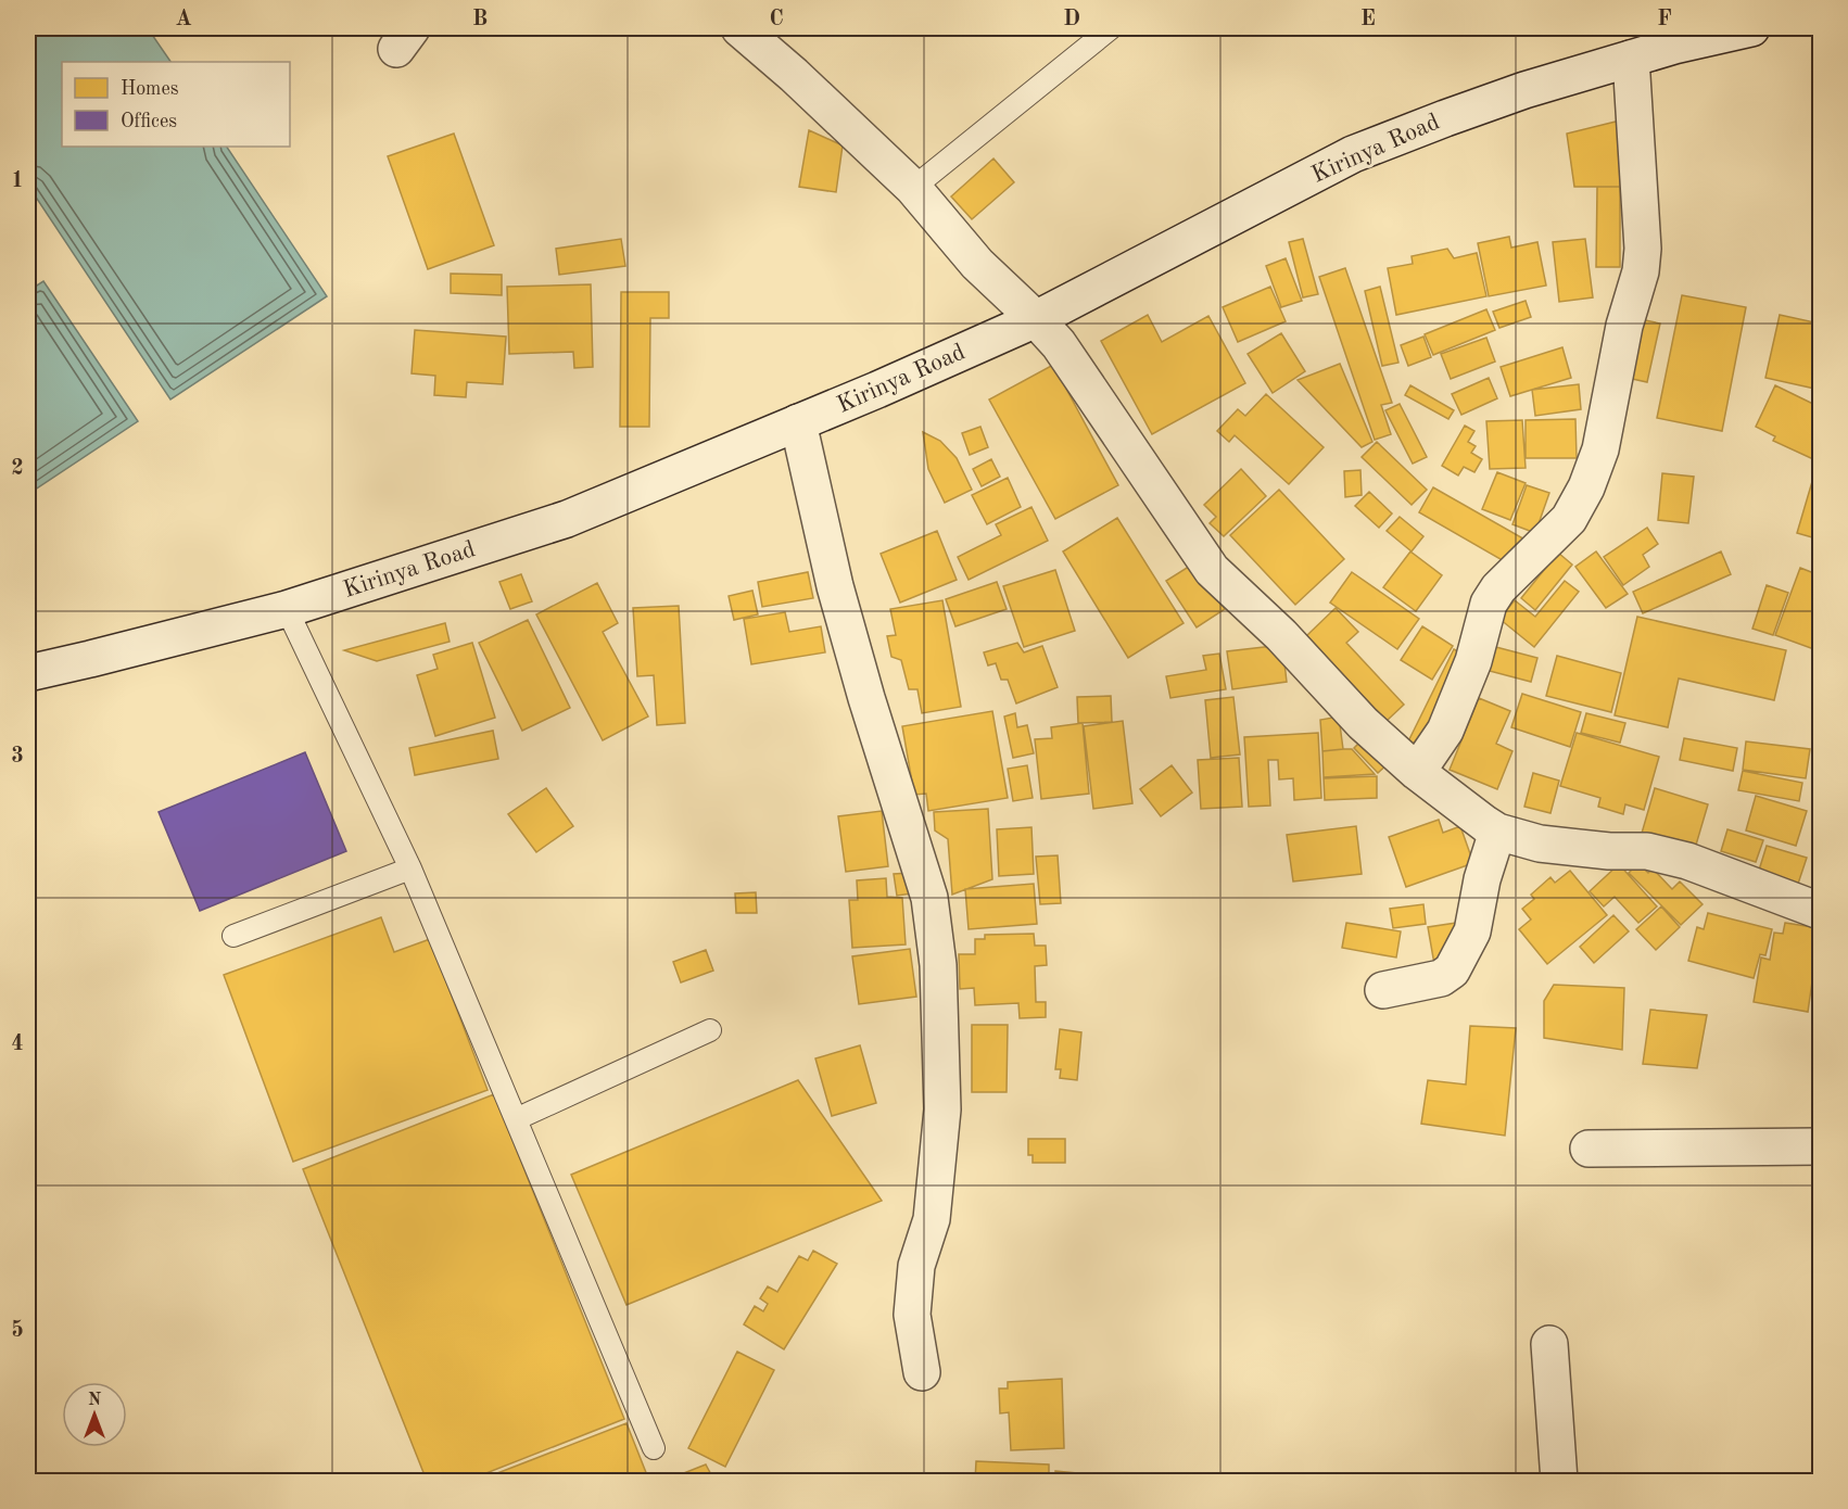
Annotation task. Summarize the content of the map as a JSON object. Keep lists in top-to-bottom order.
{
  "streets": {
    "street": ["Kirinya Road"]
  },
  "legend": ["Homes", "Offices"],
  "north": "top",
  "grid": {
    "columns": [
      "A",
      "B",
      "C",
      "D",
      "E",
      "F"
    ],
    "rows": [
      "1",
      "2",
      "3",
      "4",
      "5"
    ]
  }
}
